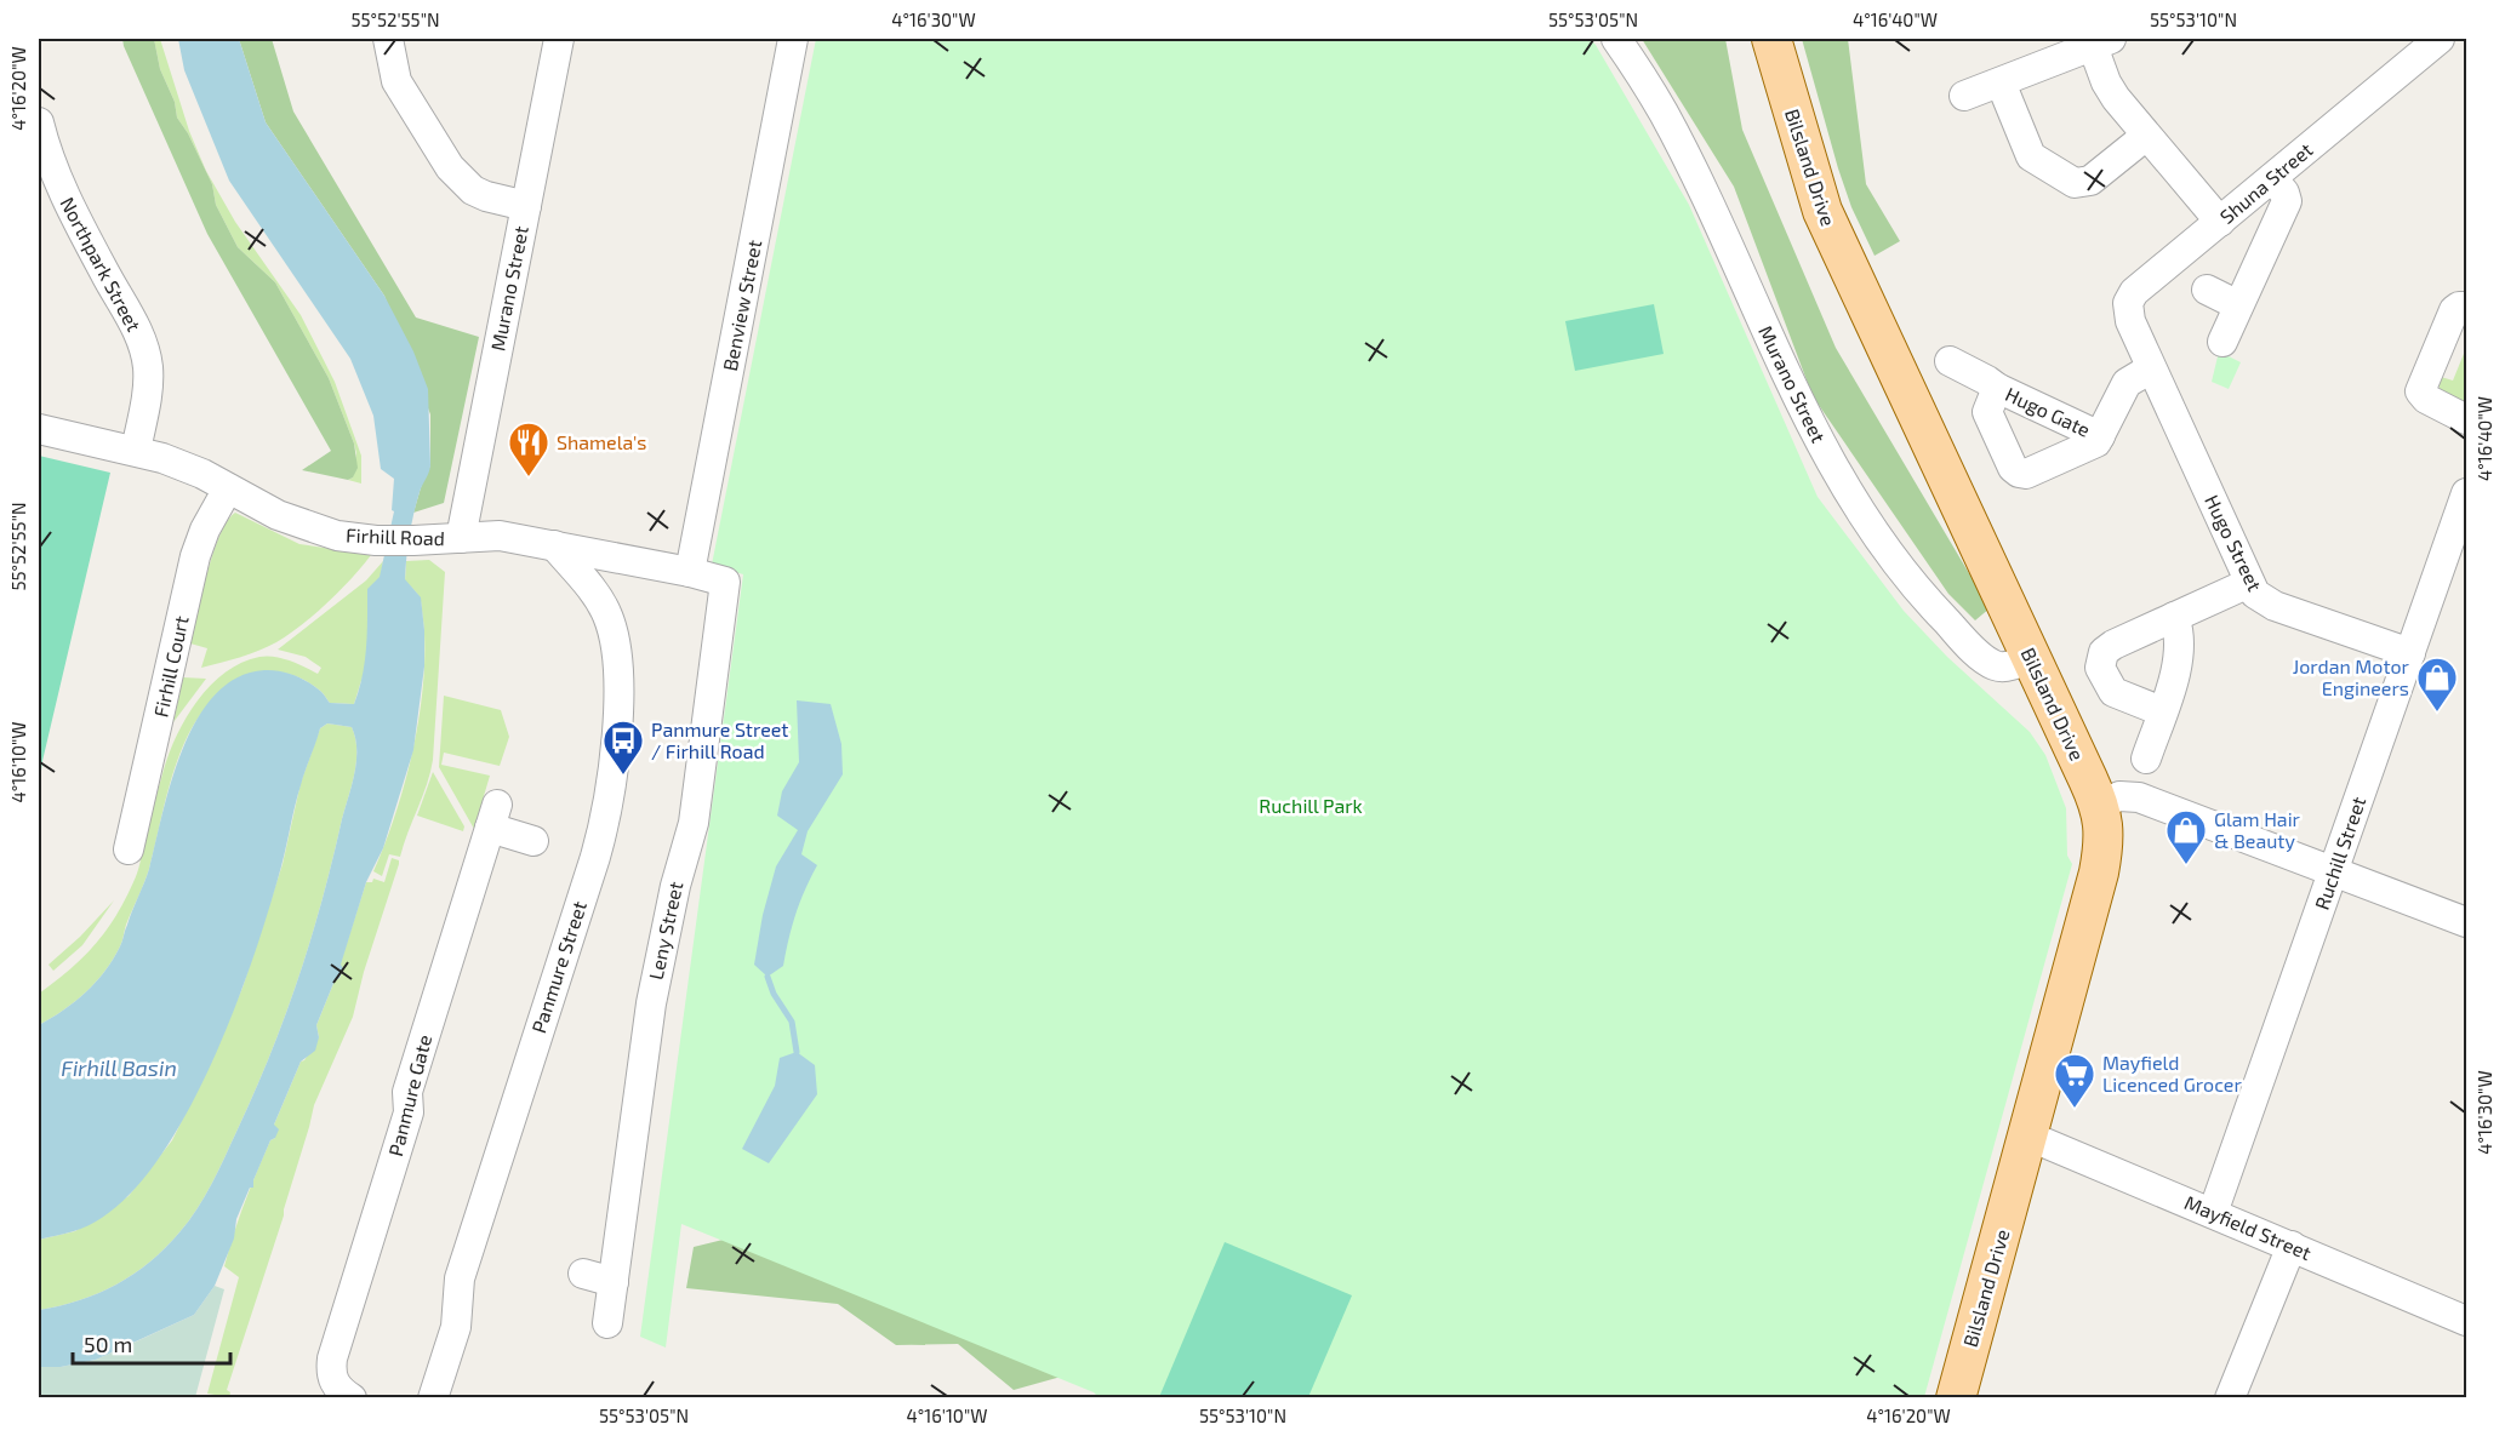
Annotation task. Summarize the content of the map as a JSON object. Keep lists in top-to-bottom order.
{
  "streets": {
    "main road": ["Bilsland Drive"],
    "street": [
      "Shuna Street",
      "Northpark Street",
      "Murano Street",
      "Benview Street",
      "Hugo Gate",
      "Firhill Road",
      "Hugo Street",
      "Firhill Court",
      "Ruchill Street",
      "Leny Street",
      "Panmure Street",
      "Panmure Gate",
      "Mayfield Street"
    ]
  },
  "crossings": [
    ["Bilsland Drive", "Murano Street"],
    ["Bilsland Drive", "Mayfield Street"],
    ["Shuna Street", "Hugo Street"],
    ["Northpark Street", "Firhill Road"],
    ["Murano Street", "Firhill Road"],
    ["Benview Street", "Firhill Road"],
    ["Hugo Gate", "Hugo Street"],
    ["Firhill Road", "Firhill Court"],
    ["Firhill Road", "Leny Street"],
    ["Firhill Road", "Panmure Street"],
    ["Hugo Street", "Ruchill Street"],
    ["Ruchill Street", "Mayfield Street"]
  ],
  "water": ["Firhill Basin"],
  "parks": ["Ruchill Park"],
  "places": {
    "restaurant": ["Shamela's"],
    "shop": ["Jordan Motor Engineers", "Glam Hair & Beauty"],
    "bus stop": ["Panmure Street / Firhill Road"],
    "supermarket": ["Mayfield Licenced Grocer"]
  },
  "scale_bar": "50 m",
  "coordinates": [
    "55°52'55\"N",
    "4°16'30\"W",
    "55°53'05\"N",
    "4°16'40\"W",
    "55°53'10\"N",
    "4°16'20\"W",
    "4°16'10\"W"
  ]
}
